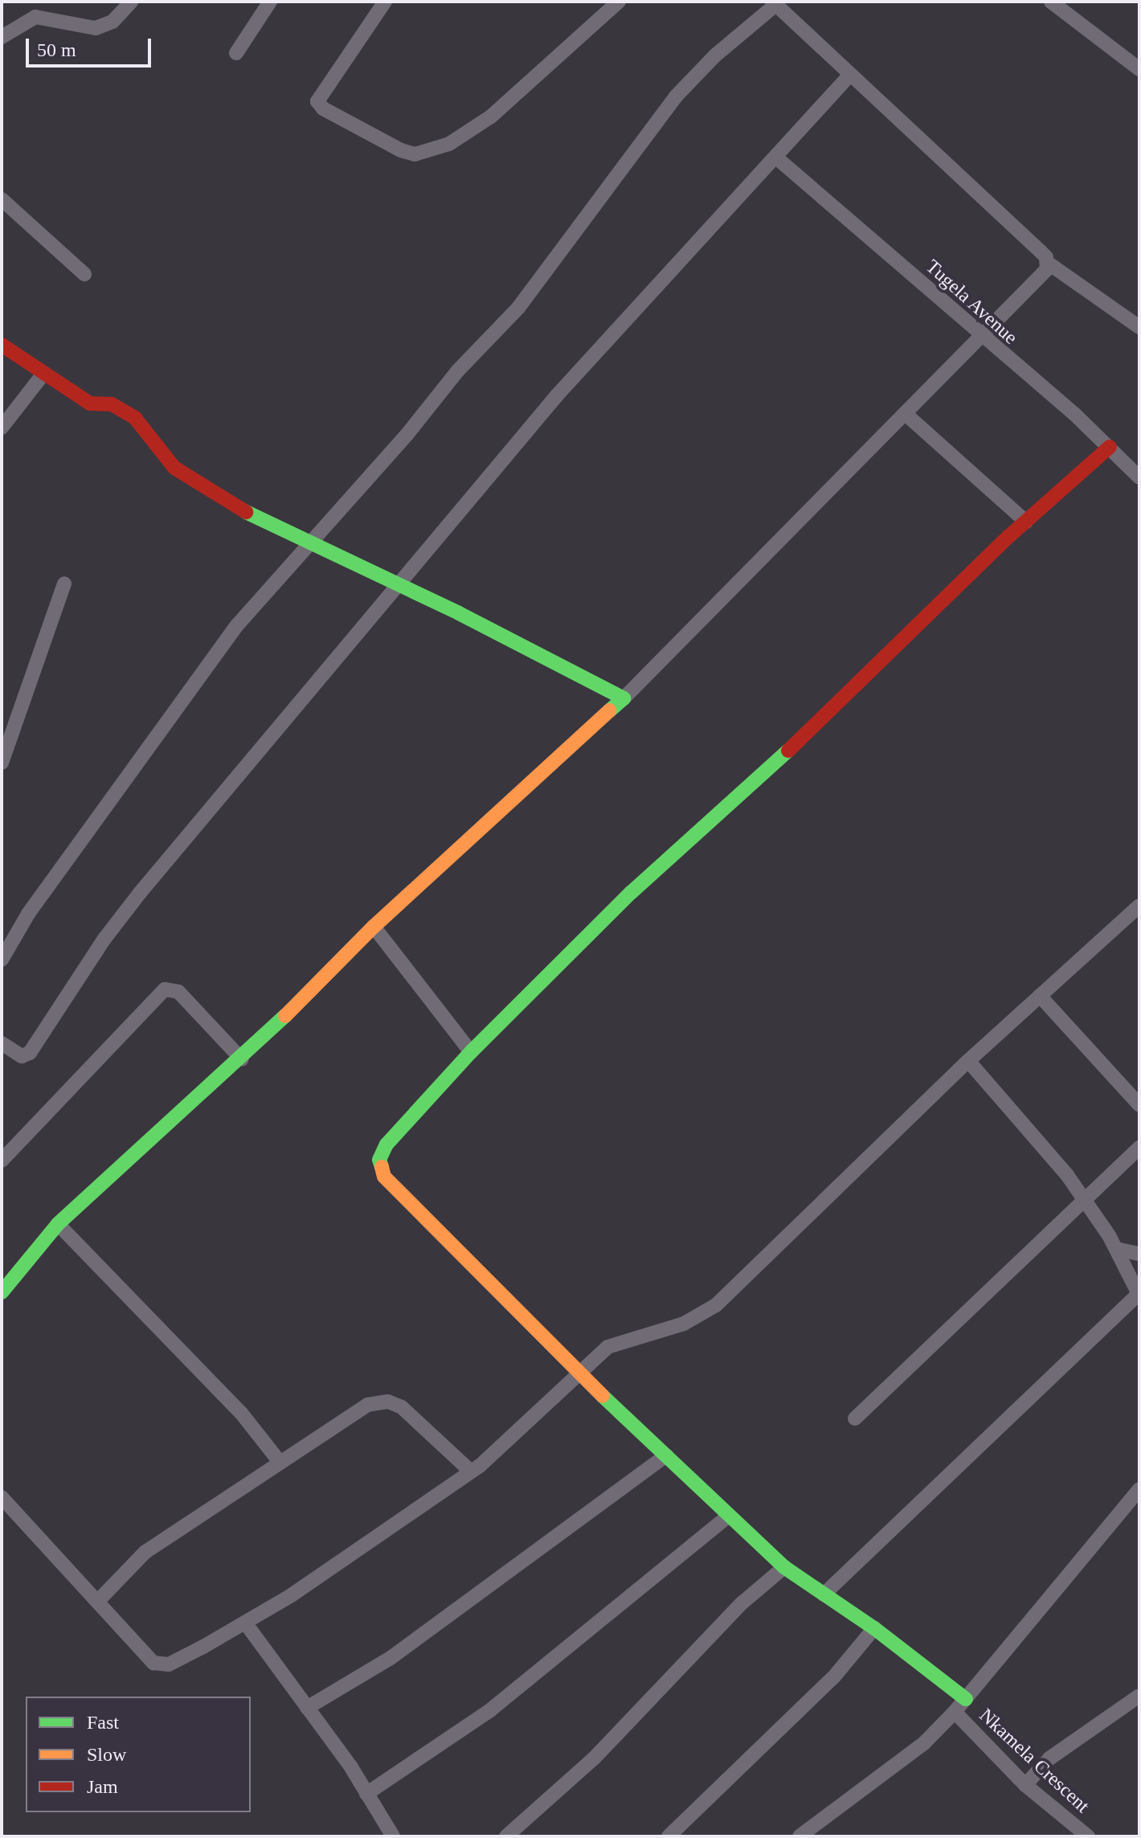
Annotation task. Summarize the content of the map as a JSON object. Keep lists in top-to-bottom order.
{
  "streets": {
    "street": ["Tugela Avenue", "Nkamela Crescent"]
  },
  "legend": ["Fast", "Slow", "Jam"],
  "scale_bar": "50 m"
}
